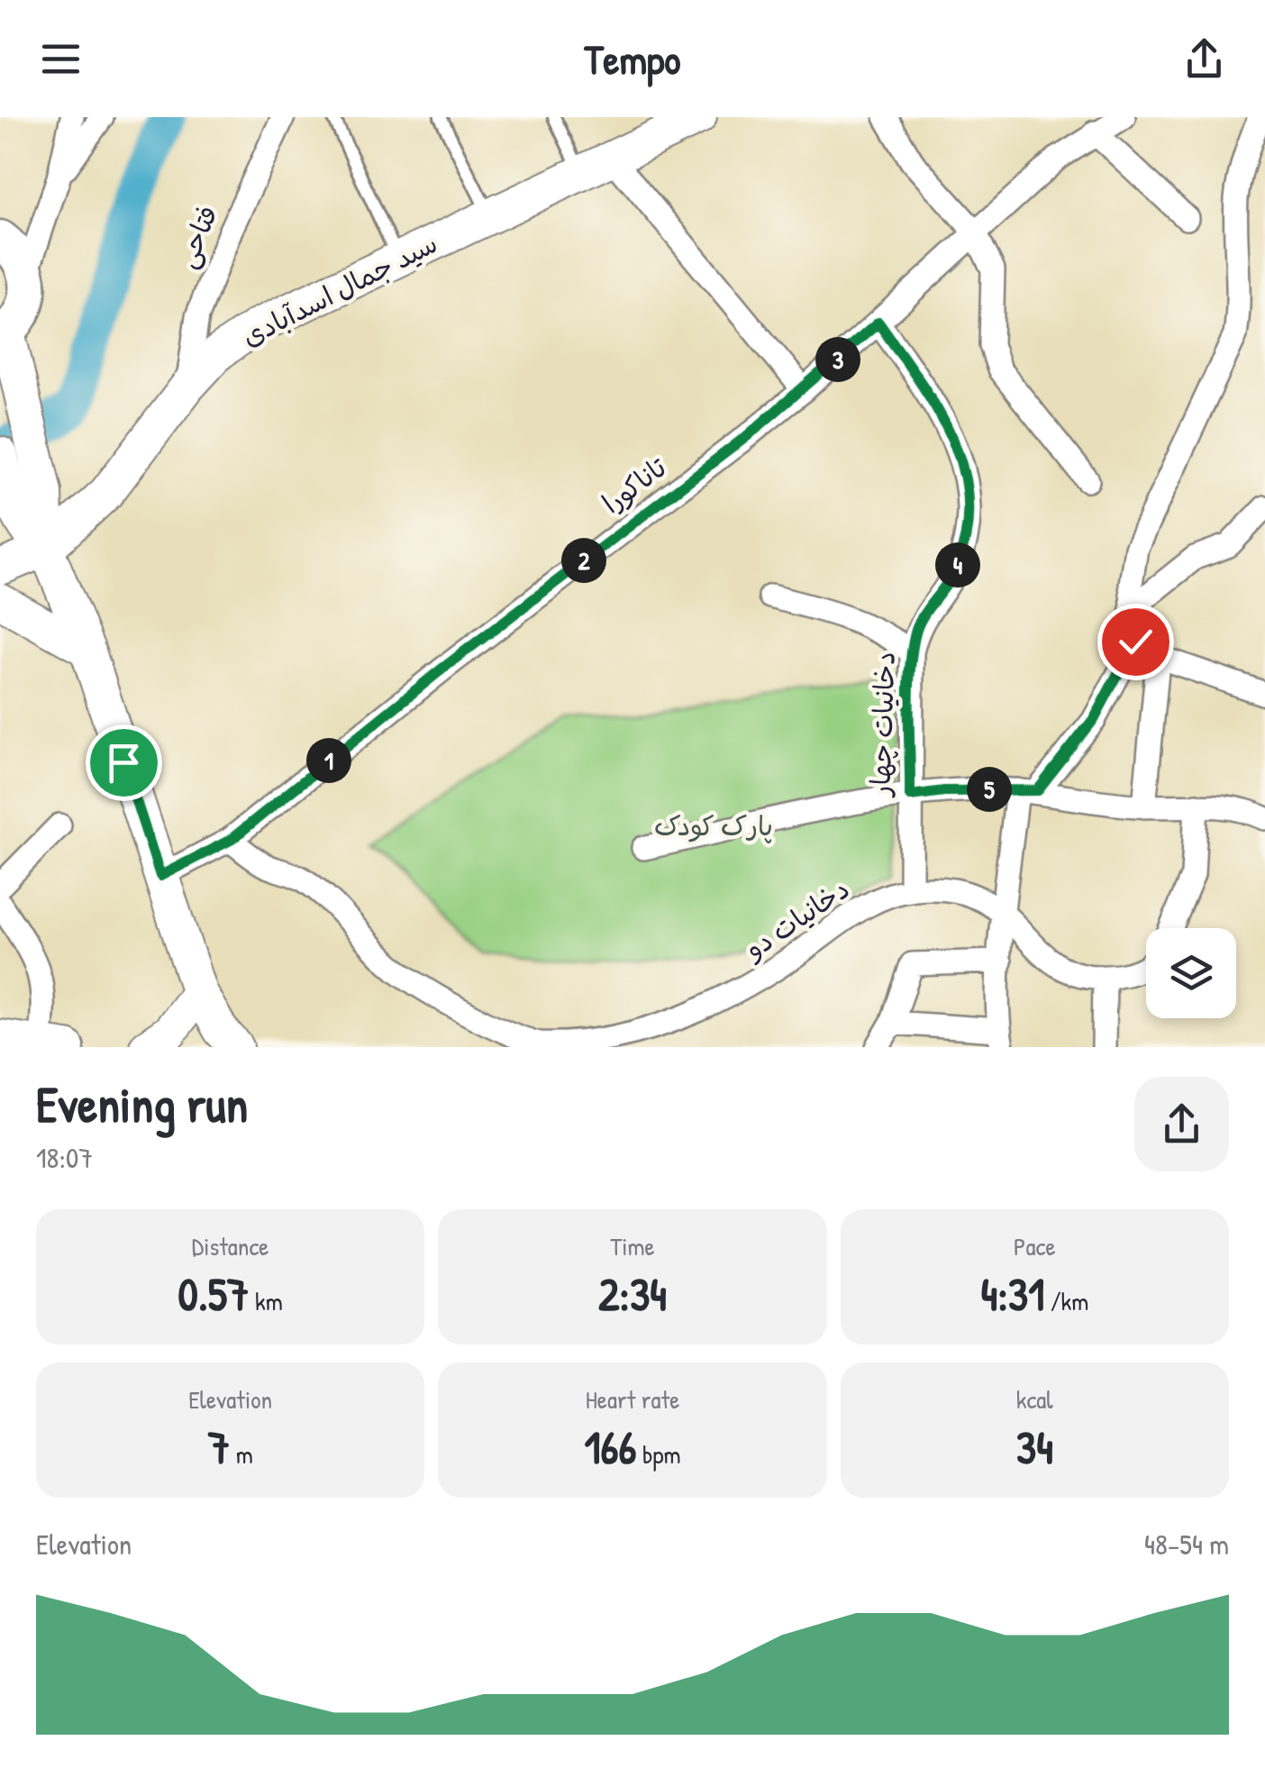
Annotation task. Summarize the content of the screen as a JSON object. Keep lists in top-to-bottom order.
{
  "streets": {
    "main road": ["سید جمال اسدآبادی"],
    "street": [
      "فتاحی",
      "تاناکورا",
      "دخانیات چهار",
      "دخانیات دو"
    ]
  },
  "crossings": [
    ["فتاحی", "سید جمال اسدآبادی"],
    ["تاناکورا", "دخانیات چهار"],
    ["تاناکورا", "دخانیات دو"],
    ["دخانیات چهار", "دخانیات دو"]
  ],
  "parks": ["پارک کودک"],
  "page": {
    "header": "Tempo",
    "pins": [
      "3",
      "2",
      "4",
      "1",
      "5"
    ],
    "heading": ["Evening run", "18:07"],
    "stats": [
      ["Distance", "0.57 km"],
      ["Time", "2:34"],
      ["Pace", "4:31 /km"],
      ["Elevation", "7 m"],
      ["Heart rate", "166 bpm"],
      ["kcal", "34"]
    ],
    "chart": ["Elevation", "48–54 m"]
  }
}
